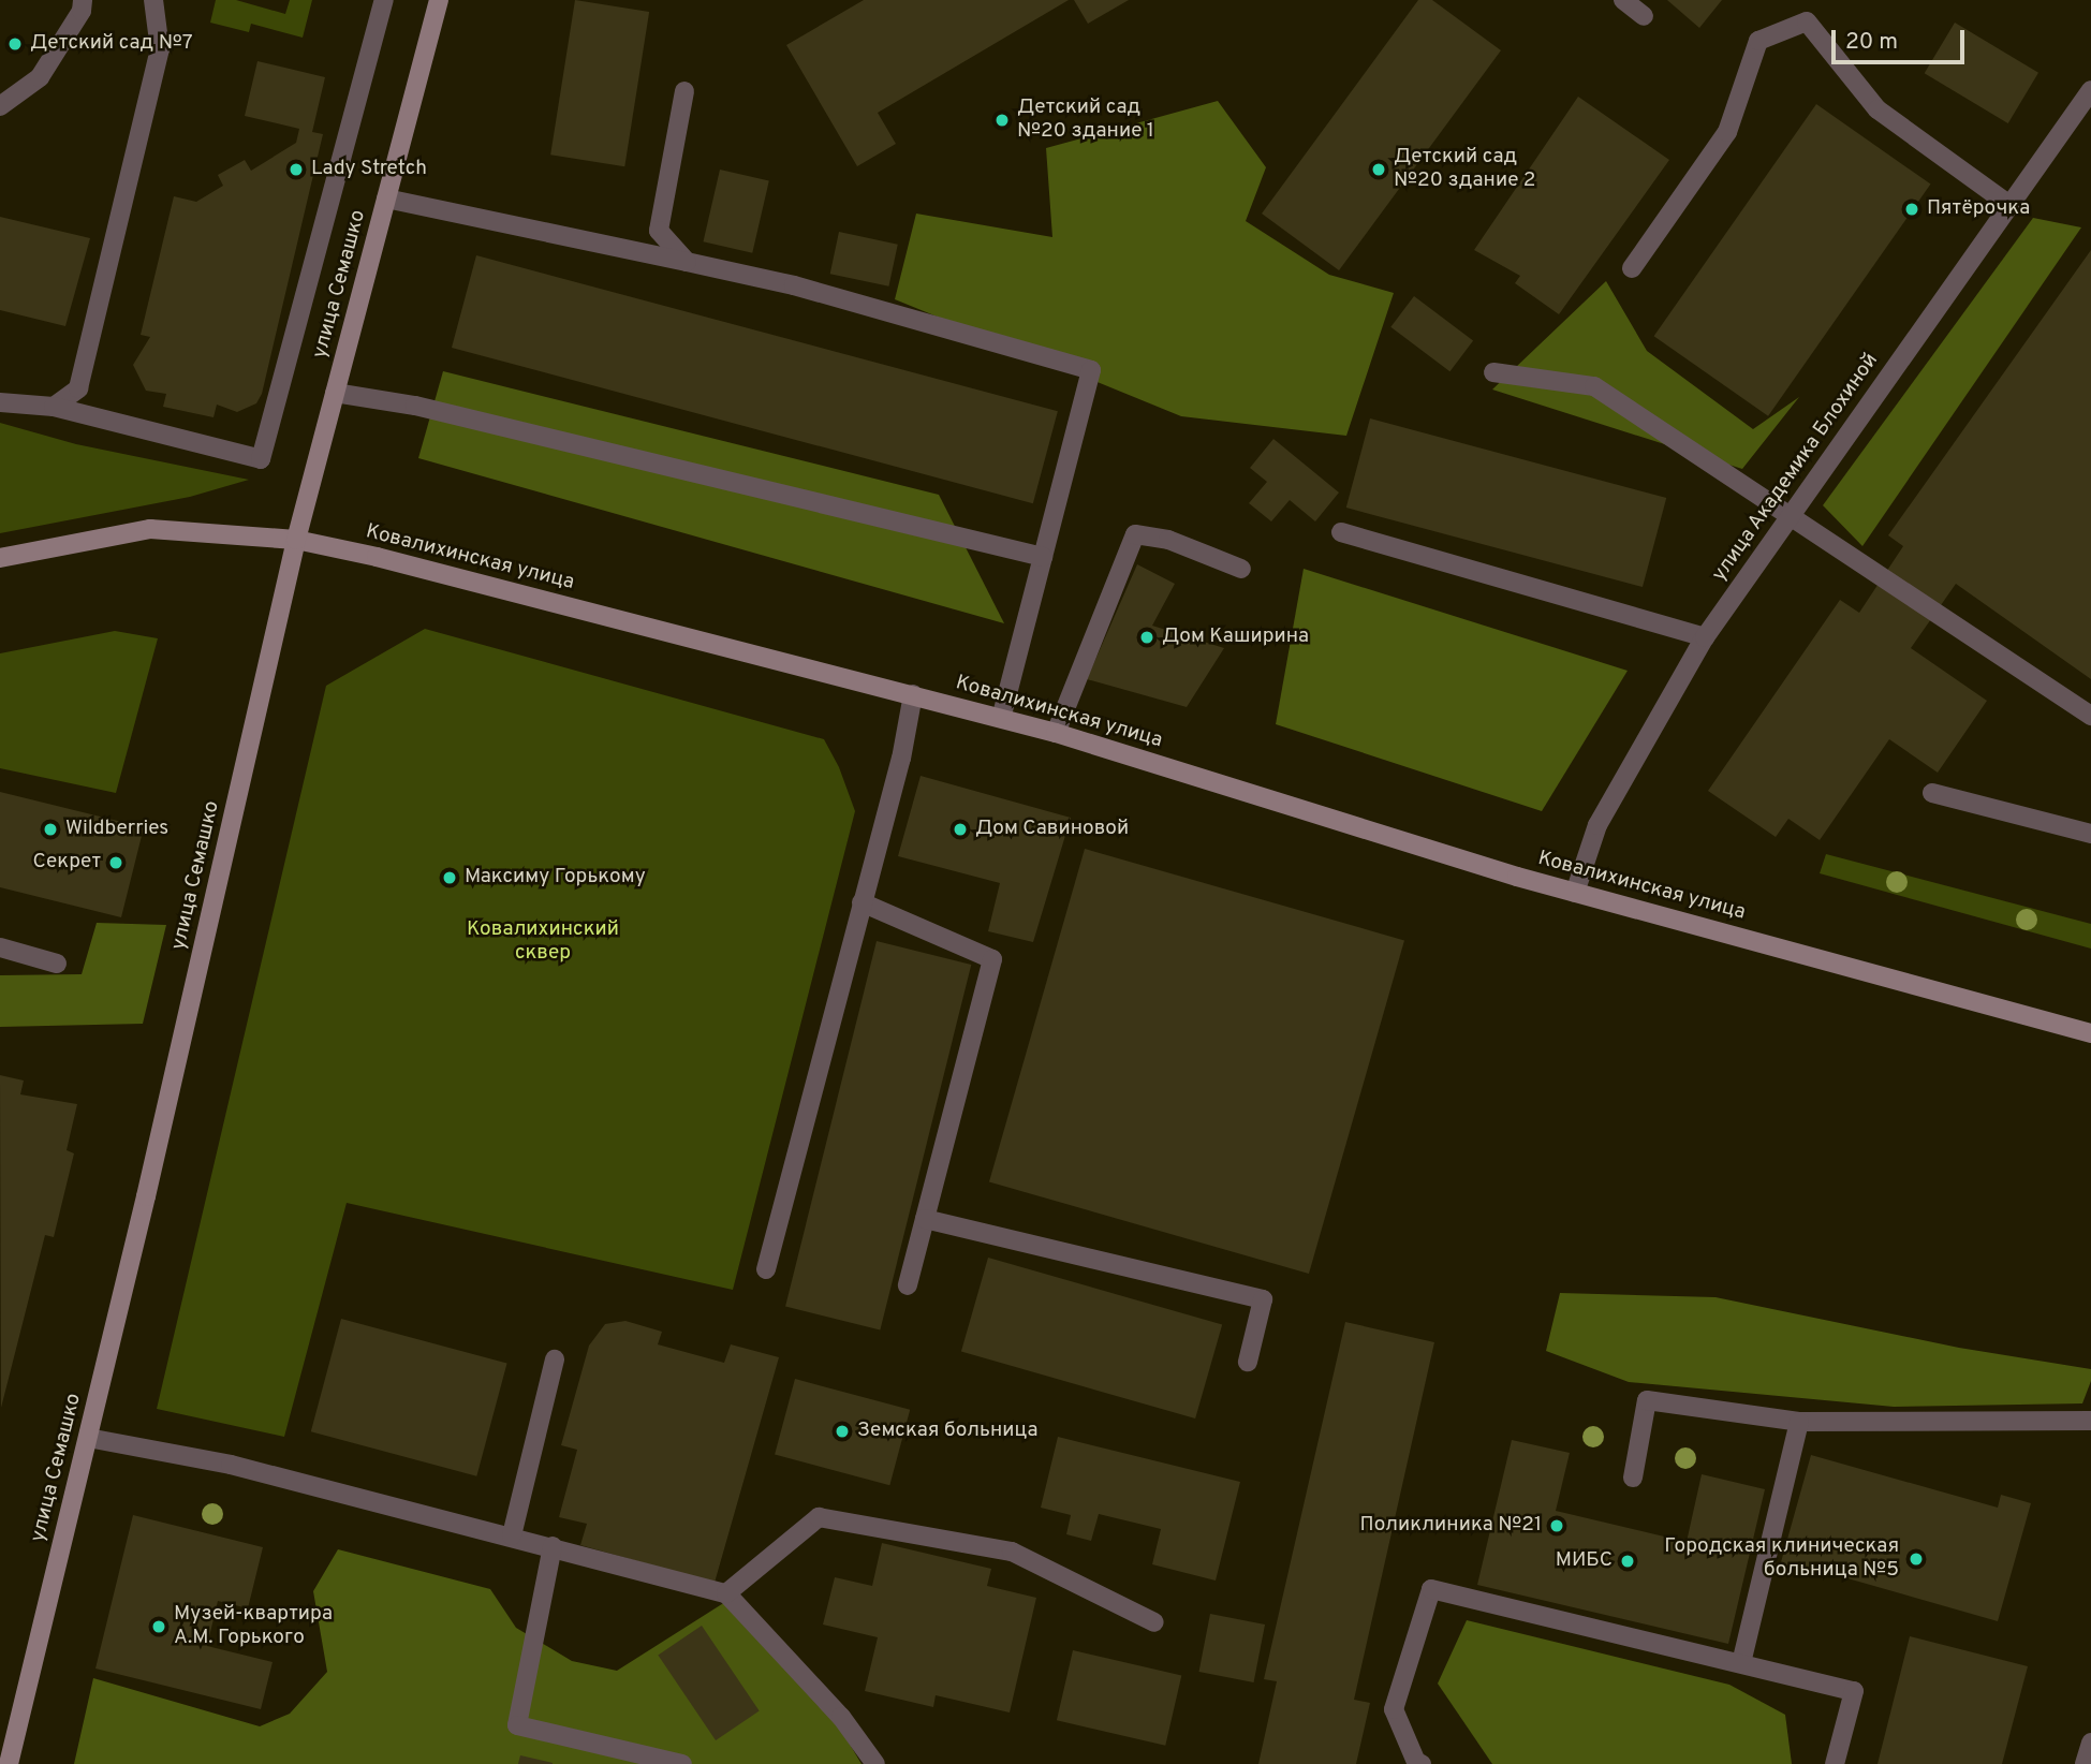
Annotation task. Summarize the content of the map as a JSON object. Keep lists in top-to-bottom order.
{
  "streets": {
    "street": ["улица Семашко", "улица Академика Блохиной", "Ковалихинская улица"]
  },
  "crossings": [
    ["улица Семашко", "Ковалихинская улица"],
    ["улица Академика Блохиной", "Ковалихинская улица"]
  ],
  "parks": ["Ковалихинский сквер"],
  "places": [
    "Детский сад №7",
    "Детский сад №20 здание 1",
    "Lady Stretch",
    "Детский сад №20 здание 2",
    "Пятёрочка",
    "Дом Каширина",
    "Wildberries",
    "Дом Савиновой",
    "Секрет",
    "Максиму Горькому",
    "Земская больница",
    "Поликлиника №21",
    "Городская клиническая больница №5",
    "МИБС",
    "Музей-квартира А.М. Горького"
  ],
  "scale_bar": "20 m"
}
